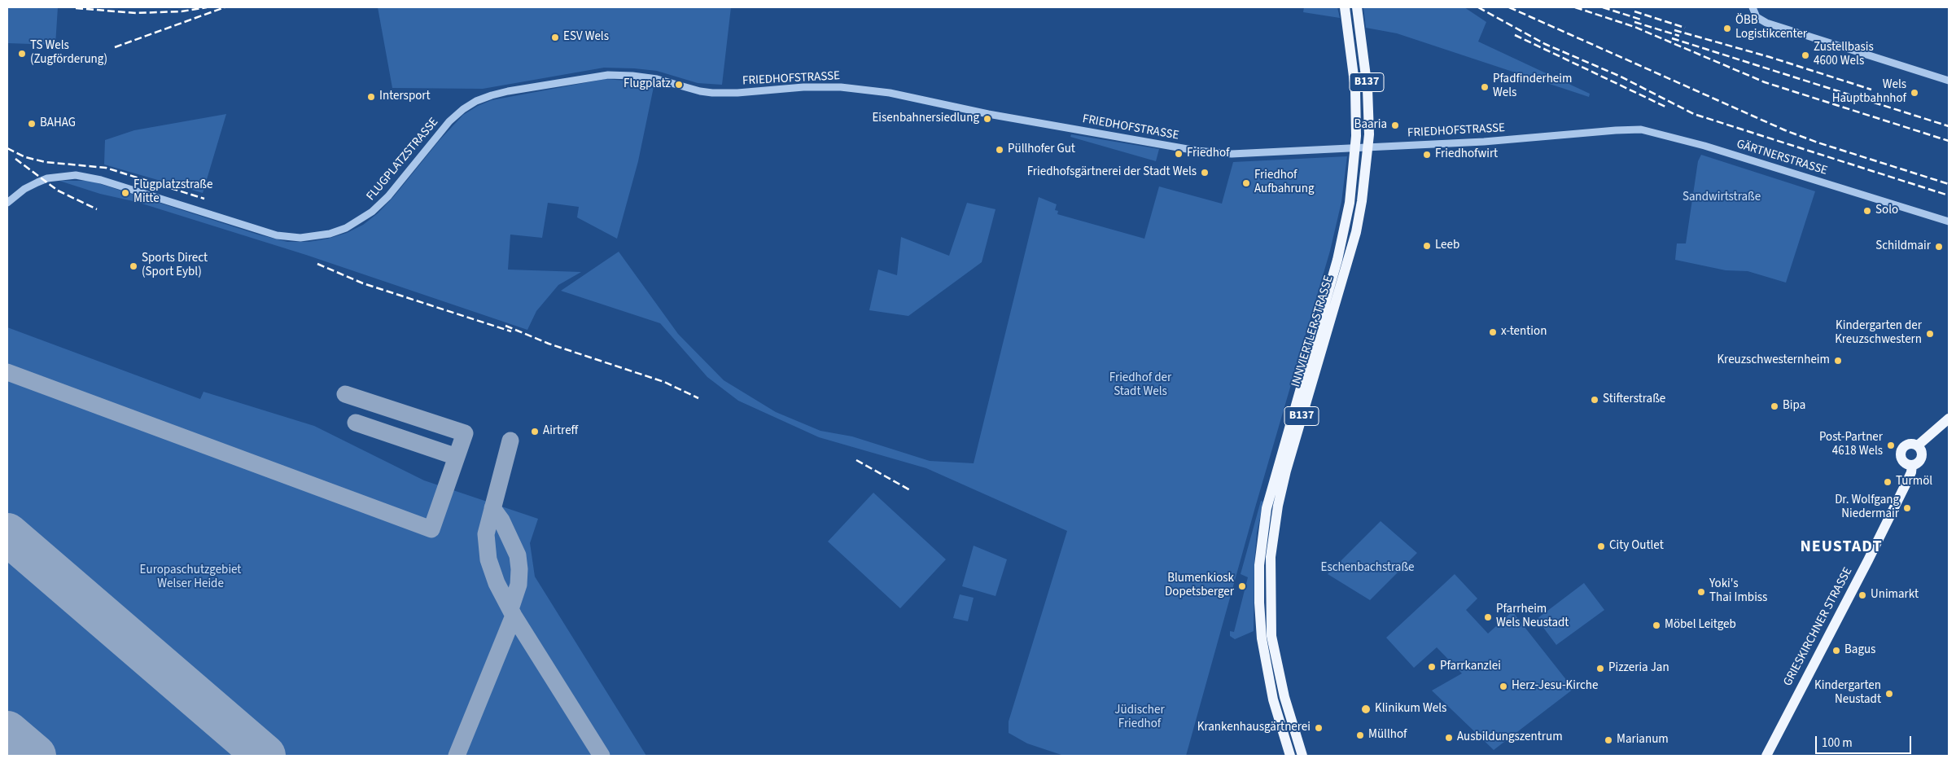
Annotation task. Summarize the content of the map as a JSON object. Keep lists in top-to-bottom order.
{
  "streets": {
    "main road": ["B137", "INNVIERTLER STRASSE", "GRIESKIRCHNER STRASSE"],
    "street": ["FRIEDHOFSTRASSE", "GÄRTNERSTRASSE", "FLUGPLATZSTRASSE"]
  },
  "crossings": [
    ["FRIEDHOFSTRASSE", "GÄRTNERSTRASSE"],
    ["FRIEDHOFSTRASSE", "FLUGPLATZSTRASSE"],
    ["FRIEDHOFSTRASSE", "INNVIERTLER STRASSE"]
  ],
  "districts": ["NEUSTADT"],
  "parks": [
    "Sandwirtstraße",
    "Friedhof der Stadt Wels",
    "Eschenbachstraße",
    "Europaschutzgebiet Welser Heide",
    "Jüdischer Friedhof"
  ],
  "places": [
    "ÖBB Logistikcenter",
    "ESV Wels",
    "TS Wels (Zugförderung)",
    "Zustellbasis 4600 Wels",
    "Flugplatz",
    "Pfadfinderheim Wels",
    "Wels Hauptbahnhof",
    "Intersport",
    "Eisenbahnersiedlung",
    "BAHAG",
    "Baaria",
    "Püllhofer Gut",
    "Friedhof",
    "Friedhofwirt",
    "Friedhofsgärtnerei der Stadt Wels",
    "Friedhof Aufbahrung",
    "Flugplatzstraße Mitte",
    "Solo",
    "Leeb",
    "Schildmair",
    "Sports Direct (Sport Eybl)",
    "x-tention",
    "Kindergarten der Kreuzschwestern",
    "Kreuzschwesternheim",
    "Stifterstraße",
    "Bipa",
    "Airtreff",
    "Post-Partner 4618 Wels",
    "Turmöl",
    "Dr. Wolfgang Niedermair",
    "City Outlet",
    "Blumenkiosk Dopetsberger",
    "Yoki's Thai Imbiss",
    "Unimarkt",
    "Pfarrheim Wels Neustadt",
    "Möbel Leitgeb",
    "Bagus",
    "Pfarrkanzlei",
    "Pizzeria Jan",
    "Herz-Jesu-Kirche",
    "Kindergarten Neustadt",
    "Klinikum Wels",
    "Krankenhausgärtnerei",
    "Müllhof",
    "Ausbildungszentrum",
    "Marianum"
  ],
  "scale_bar": "100 m"
}
